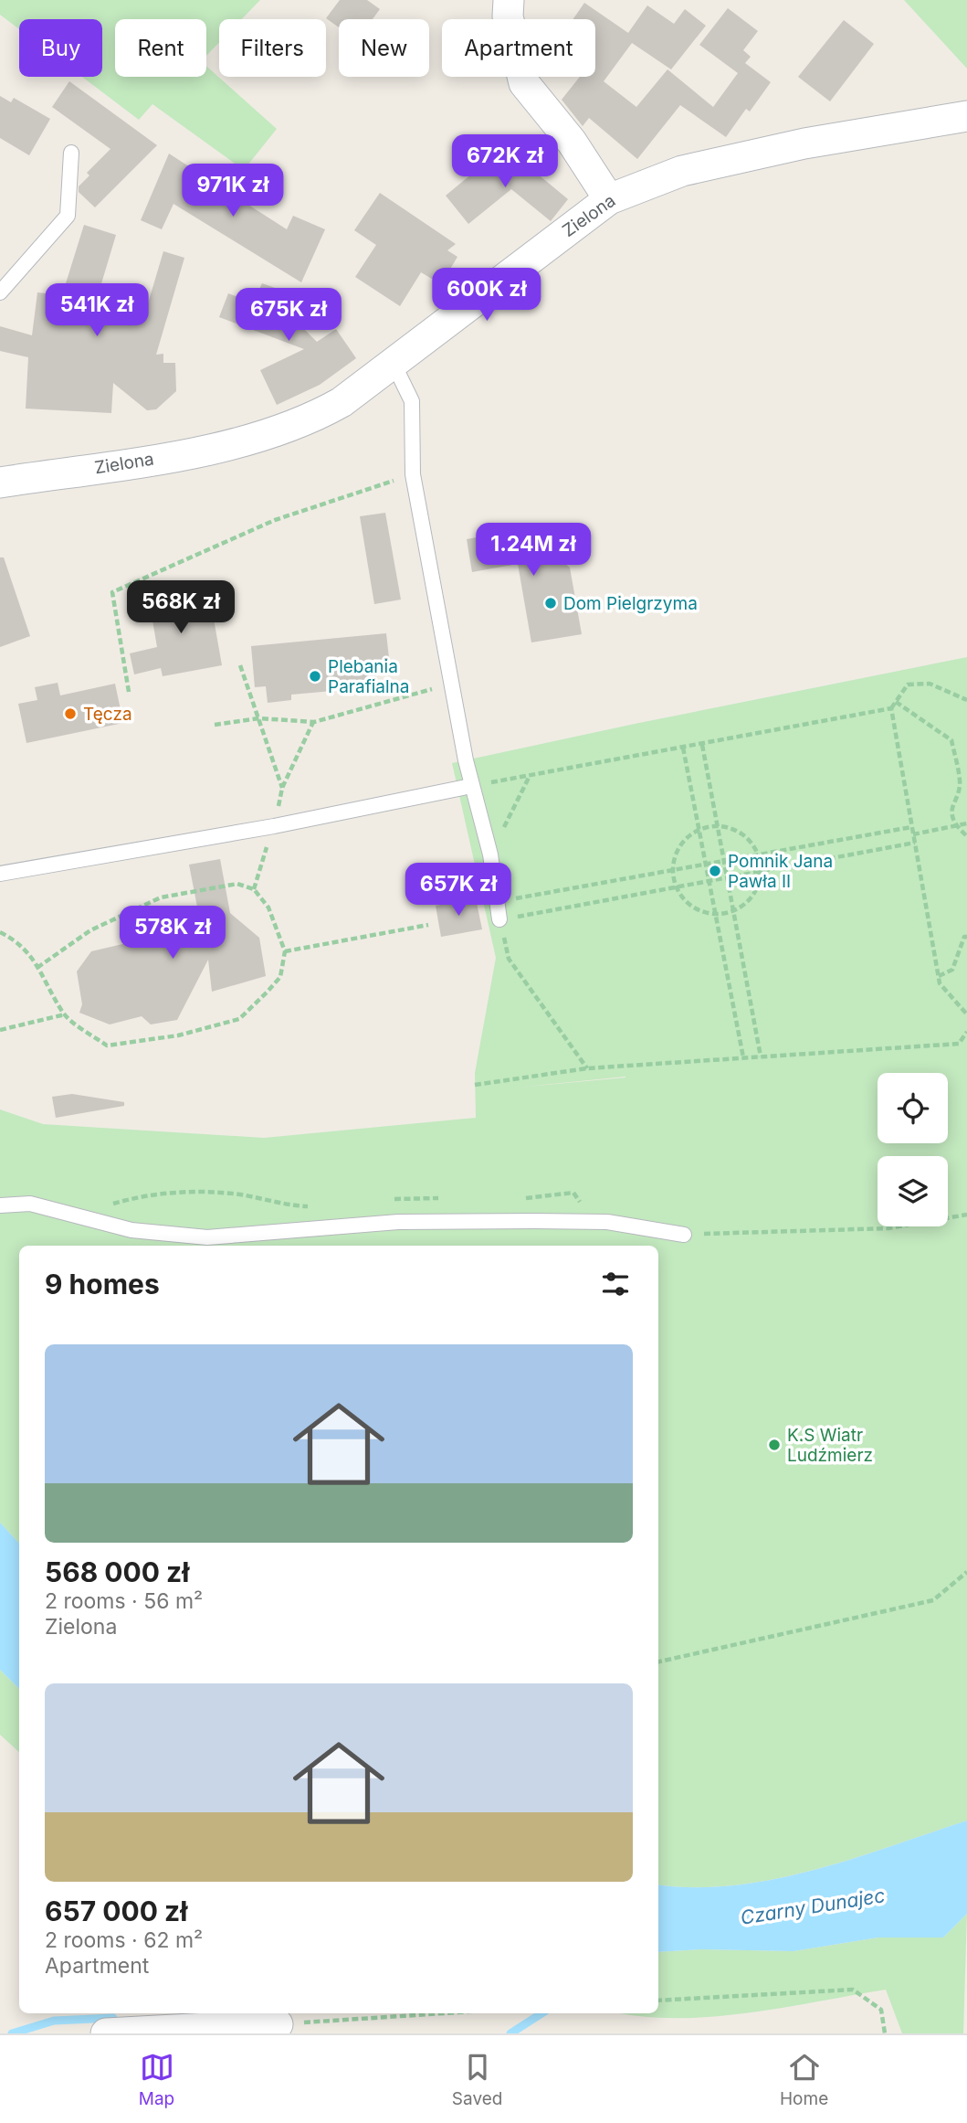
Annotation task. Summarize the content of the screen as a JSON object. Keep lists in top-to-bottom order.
{
  "streets": {
    "street": ["Zielona"]
  },
  "water": ["Czarny Dunajec"],
  "places": [
    "Dom Pielgrzyma",
    "Plebania Parafialna",
    "Tęcza",
    "Pomnik Jana Pawła II",
    "K.S Wiatr Ludźmierz"
  ],
  "page": {
    "chip": [
      "Buy",
      "Rent",
      "Filters",
      "New",
      "Apartment"
    ],
    "price": [
      "672K zł",
      "971K zł",
      "600K zł",
      "541K zł",
      "675K zł",
      "1.24M zł",
      "568K zł",
      "657K zł",
      "578K zł"
    ],
    "heading": "9 homes",
    "list": [
      {
        "name": "568 000 zł",
        "note": "2 rooms · 56 m² · Zielona"
      },
      {
        "name": "657 000 zł",
        "note": "2 rooms · 62 m² · Apartment"
      }
    ],
    "tabs": ["Map", "Saved", "Home"]
  }
}
